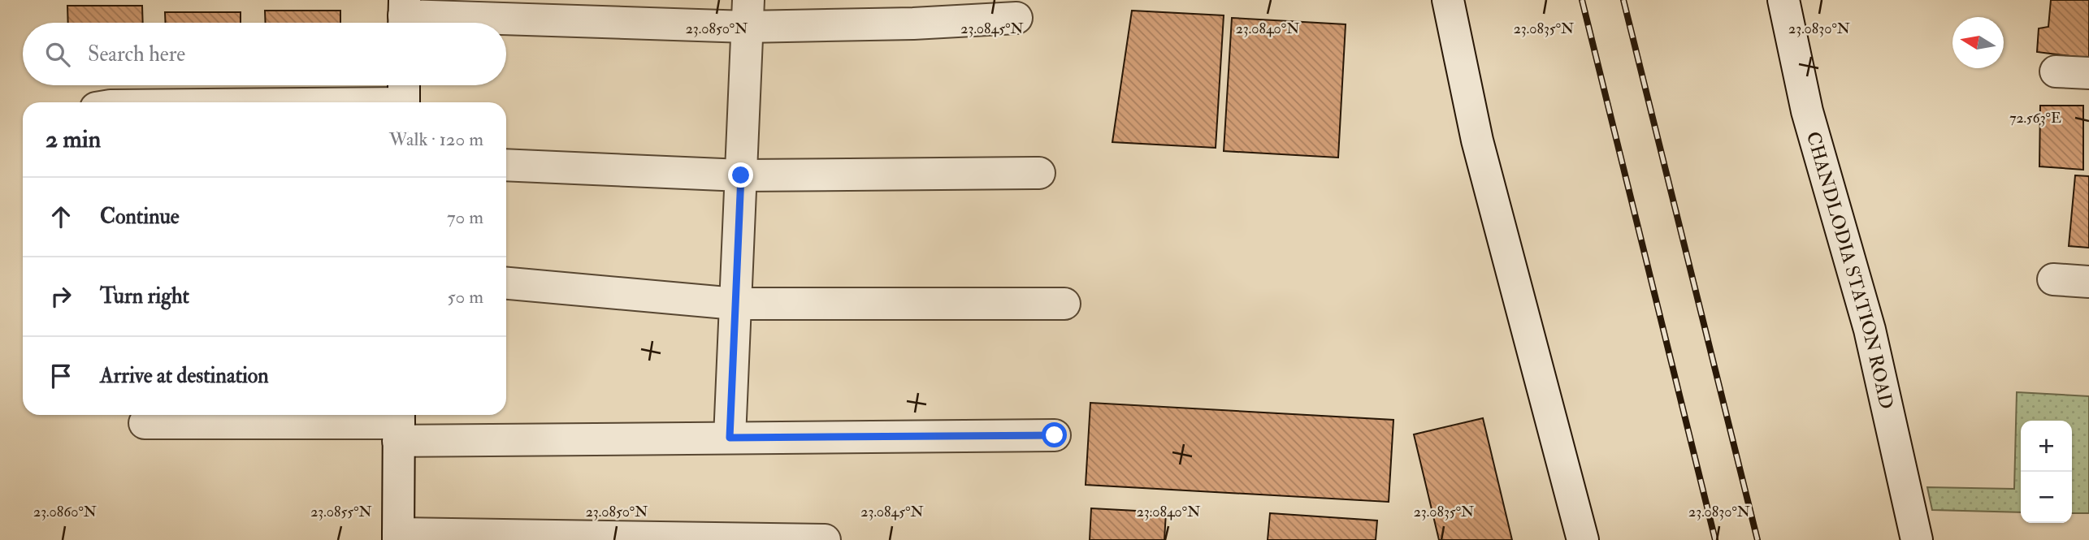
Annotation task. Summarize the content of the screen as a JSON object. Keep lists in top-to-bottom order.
{
  "streets": {
    "street": ["CHANDLODIA STATION ROAD"]
  },
  "north": "left",
  "page": {
    "search": "Search here",
    "heading": ["2 min", "Walk · 120 m"],
    "list": [
      ["Continue", "70 m"],
      ["Turn right", "50 m"],
      "Arrive at destination"
    ],
    "map_buttons": ["+", "−"]
  },
  "coordinates": [
    "23.0850°N",
    "23.0845°N",
    "23.0840°N",
    "23.0835°N",
    "23.0830°N",
    "72.563°E",
    "23.0860°N",
    "23.0855°N"
  ]
}
